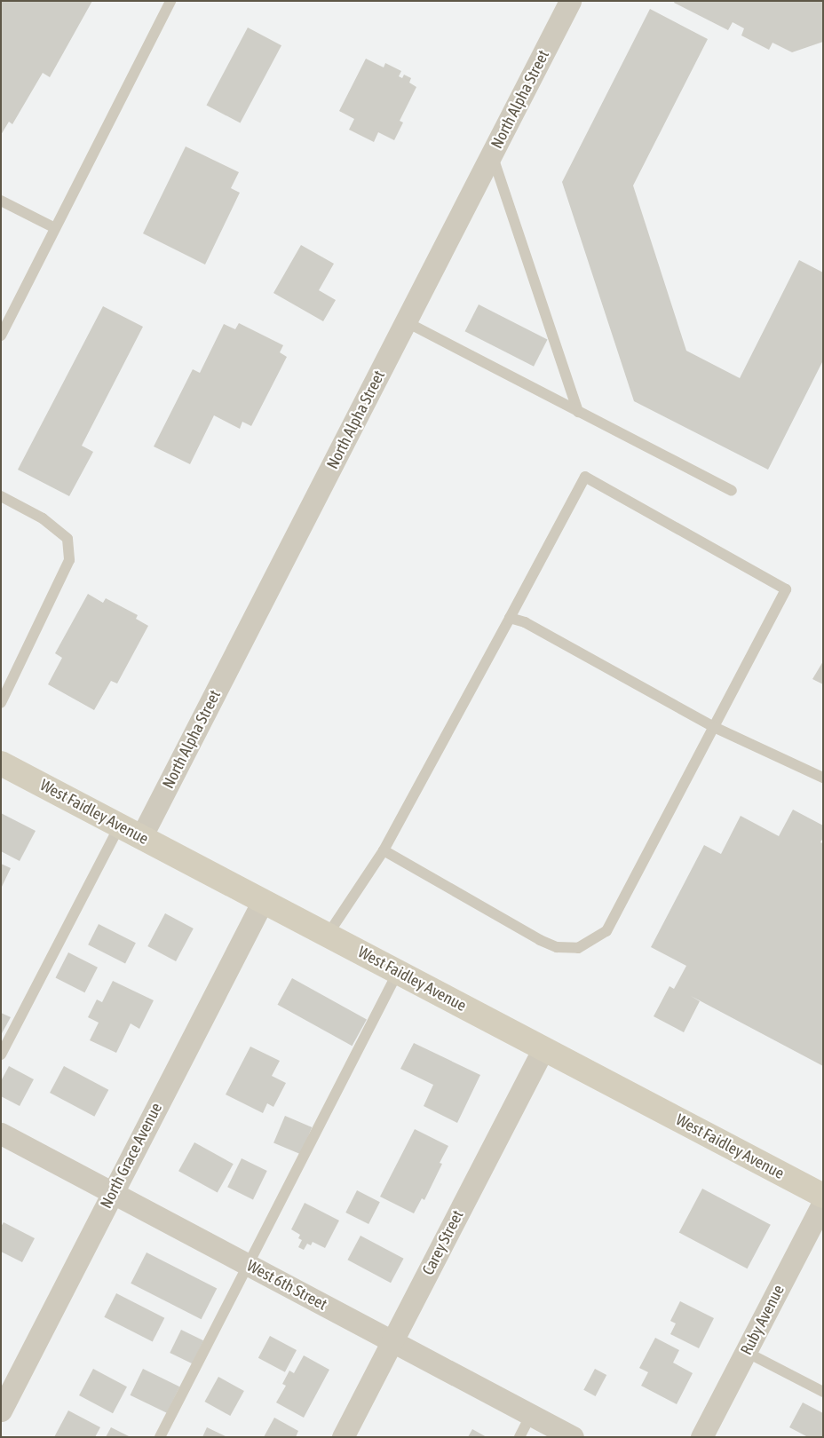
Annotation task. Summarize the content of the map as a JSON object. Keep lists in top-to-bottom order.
{
  "streets": {
    "street": [
      "North Alpha Street",
      "West Faidley Avenue",
      "North Grace Avenue",
      "Carey Street",
      "West 6th Street",
      "Ruby Avenue"
    ]
  },
  "crossings": [
    ["North Alpha Street", "West Faidley Avenue"],
    ["West Faidley Avenue", "North Grace Avenue"],
    ["West Faidley Avenue", "Carey Street"],
    ["North Grace Avenue", "West 6th Street"],
    ["Carey Street", "West 6th Street"]
  ]
}
